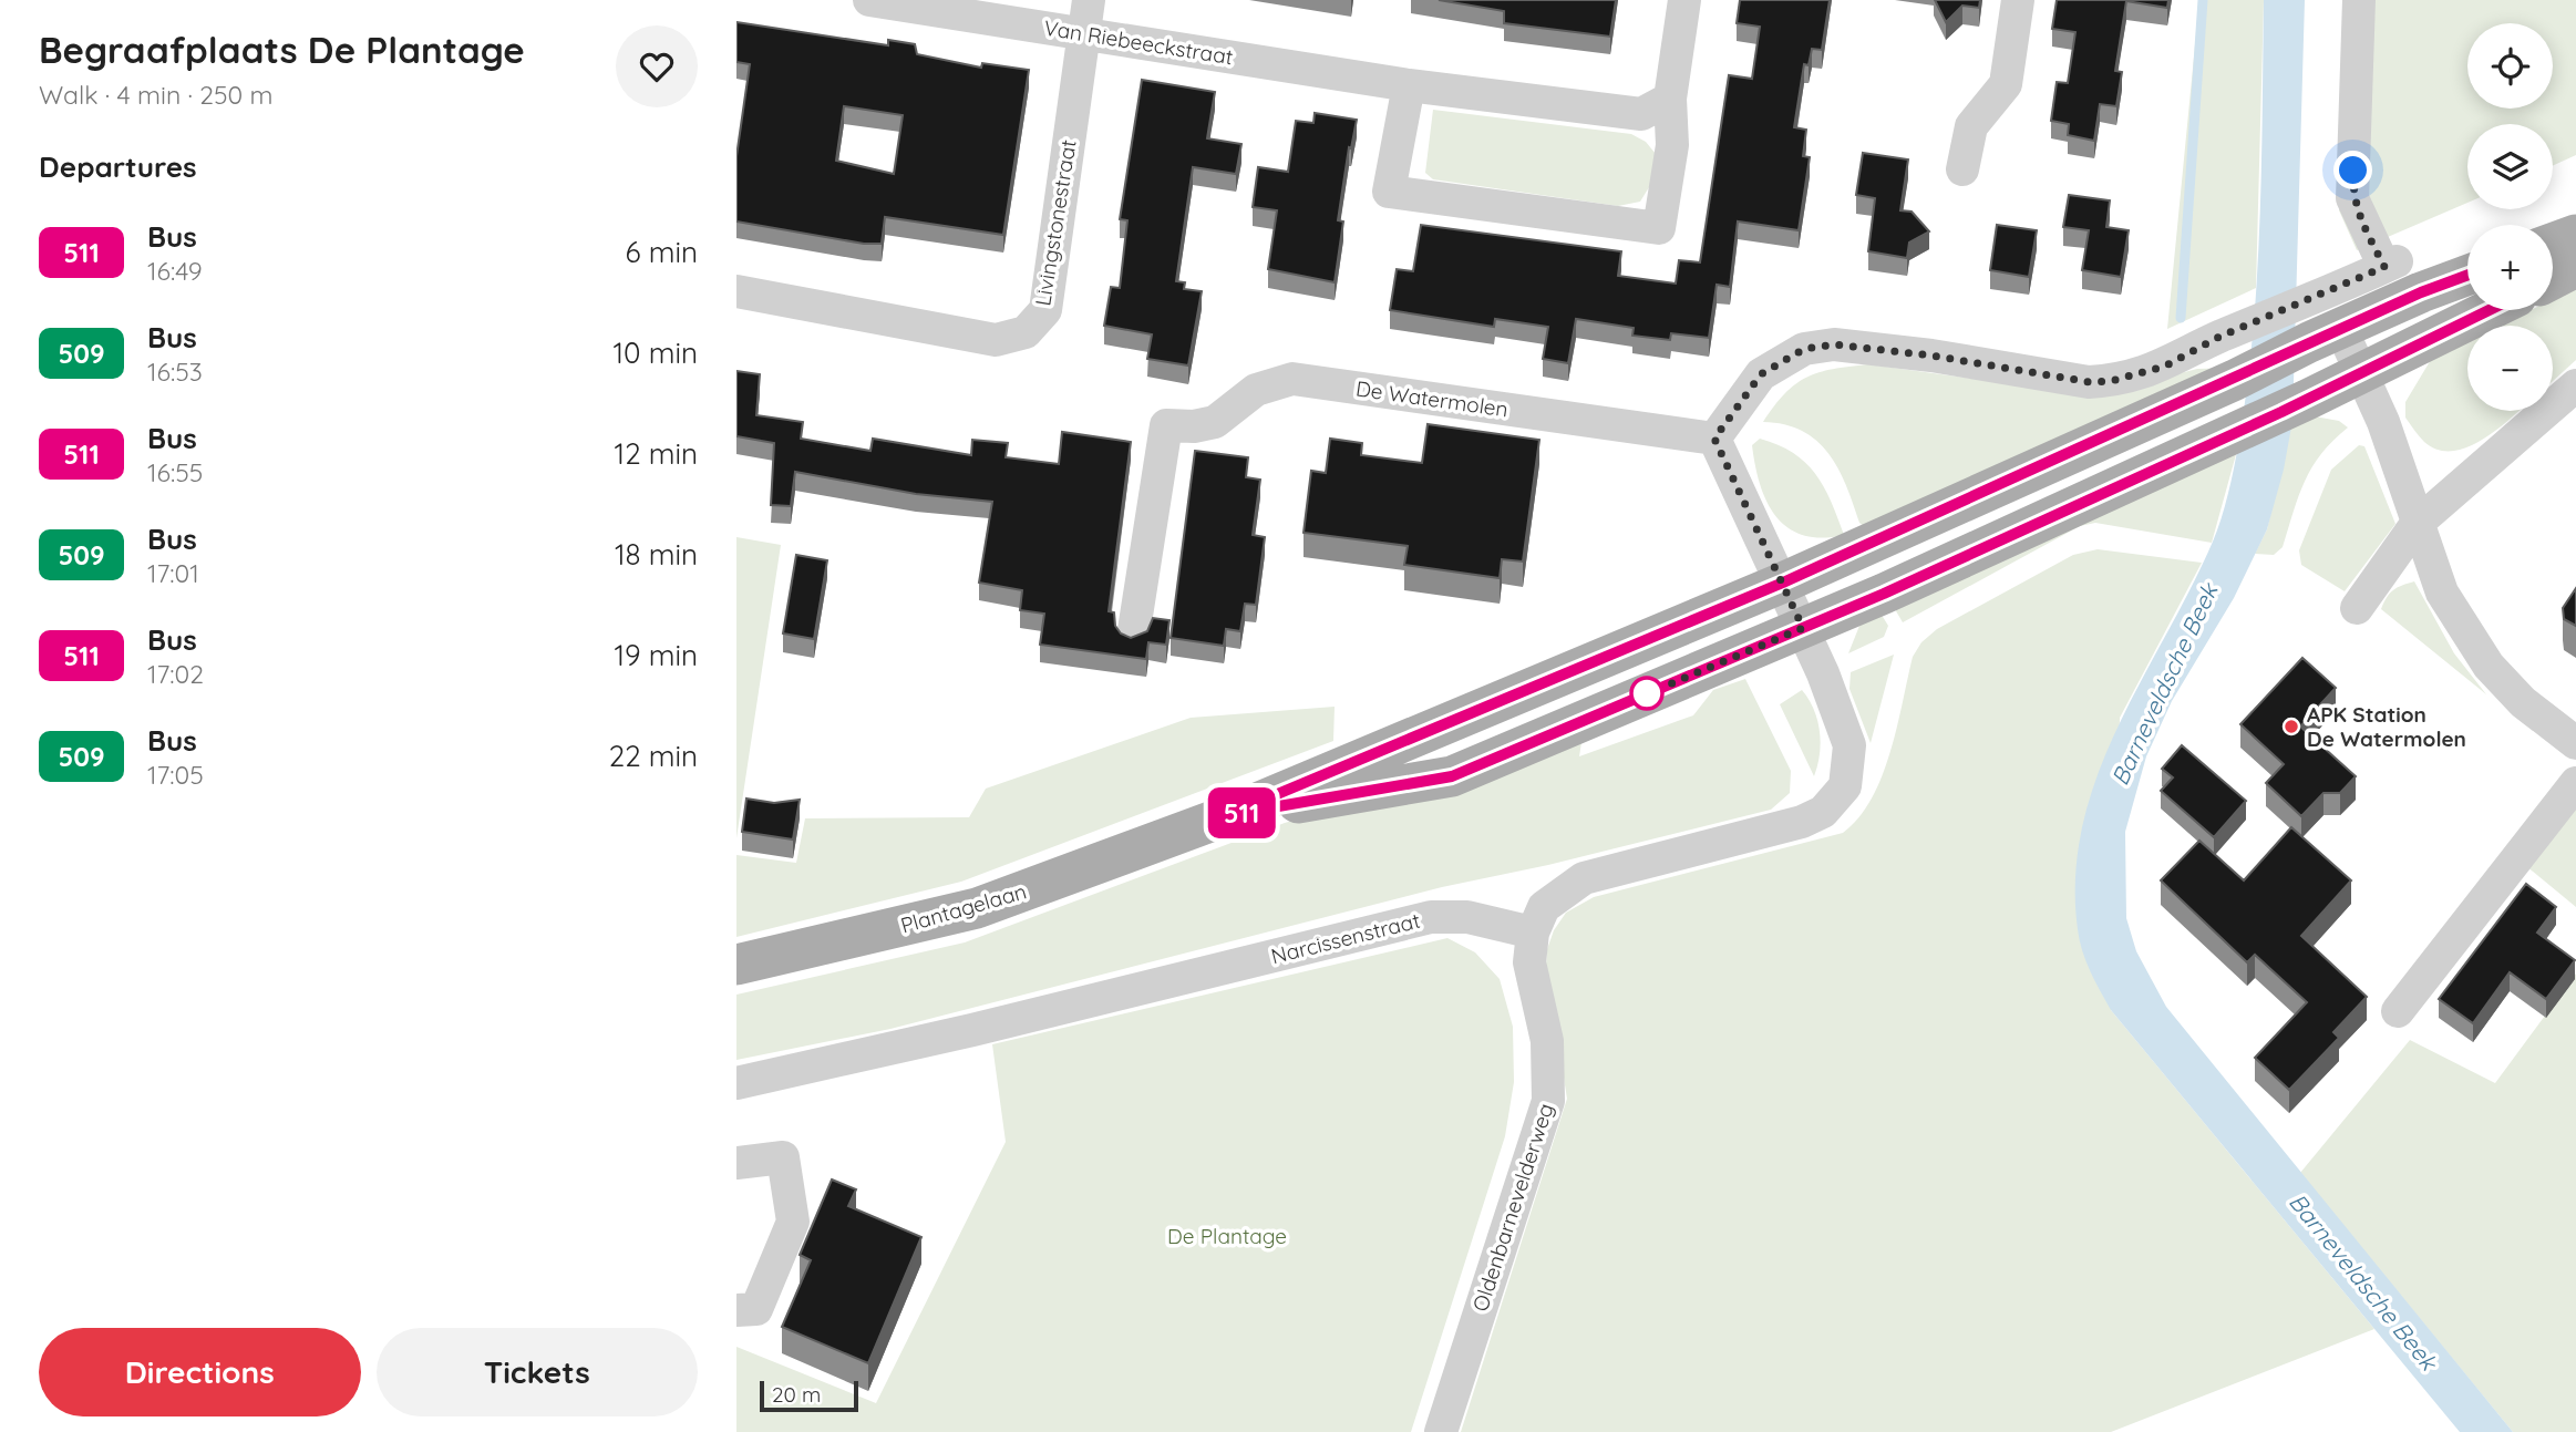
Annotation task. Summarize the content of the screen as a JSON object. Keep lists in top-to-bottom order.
{
  "streets": {
    "main road": ["Plantagelaan"],
    "street": [
      "Van Riebeeckstraat",
      "Livingstonestraat",
      "De Watermolen",
      "Narcissenstraat",
      "Oldenbarnevelderweg"
    ]
  },
  "crossings": [
    ["Van Riebeeckstraat", "Livingstonestraat"],
    ["Narcissenstraat", "Oldenbarnevelderweg"]
  ],
  "water": ["Barneveldsche Beek"],
  "parks": ["De Plantage"],
  "places": ["APK Station De Watermolen"],
  "lines": ["bus line 511"],
  "scale_bar": "20 m",
  "page": {
    "heading": [
      ["Begraafplaats De Plantage", "Walk · 4 min · 250 m"],
      "Departures"
    ],
    "on_map": "511",
    "map_buttons": ["+", "−"],
    "list": [
      {
        "mark": "511",
        "name": "Bus",
        "note": "16:49",
        "value": "6 min"
      },
      {
        "mark": "509",
        "name": "Bus",
        "note": "16:53",
        "value": "10 min"
      },
      {
        "mark": "511",
        "name": "Bus",
        "note": "16:55",
        "value": "12 min"
      },
      {
        "mark": "509",
        "name": "Bus",
        "note": "17:01",
        "value": "18 min"
      },
      {
        "mark": "511",
        "name": "Bus",
        "note": "17:02",
        "value": "19 min"
      },
      {
        "mark": "509",
        "name": "Bus",
        "note": "17:05",
        "value": "22 min"
      }
    ],
    "buttons": ["Directions", "Tickets"],
    "scale": "20 m"
  }
}
